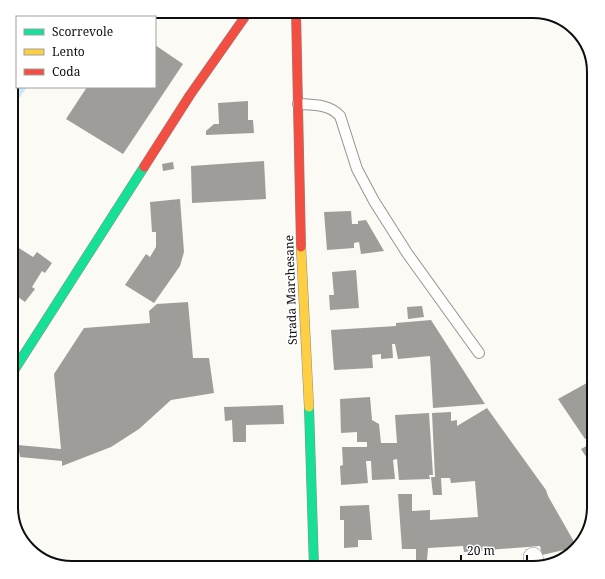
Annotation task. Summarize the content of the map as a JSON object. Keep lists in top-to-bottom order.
{
  "streets": {
    "main road": ["Strada Marchesane"]
  },
  "legend": ["Scorrevole", "Lento", "Coda"],
  "scale_bar": "20 m"
}
